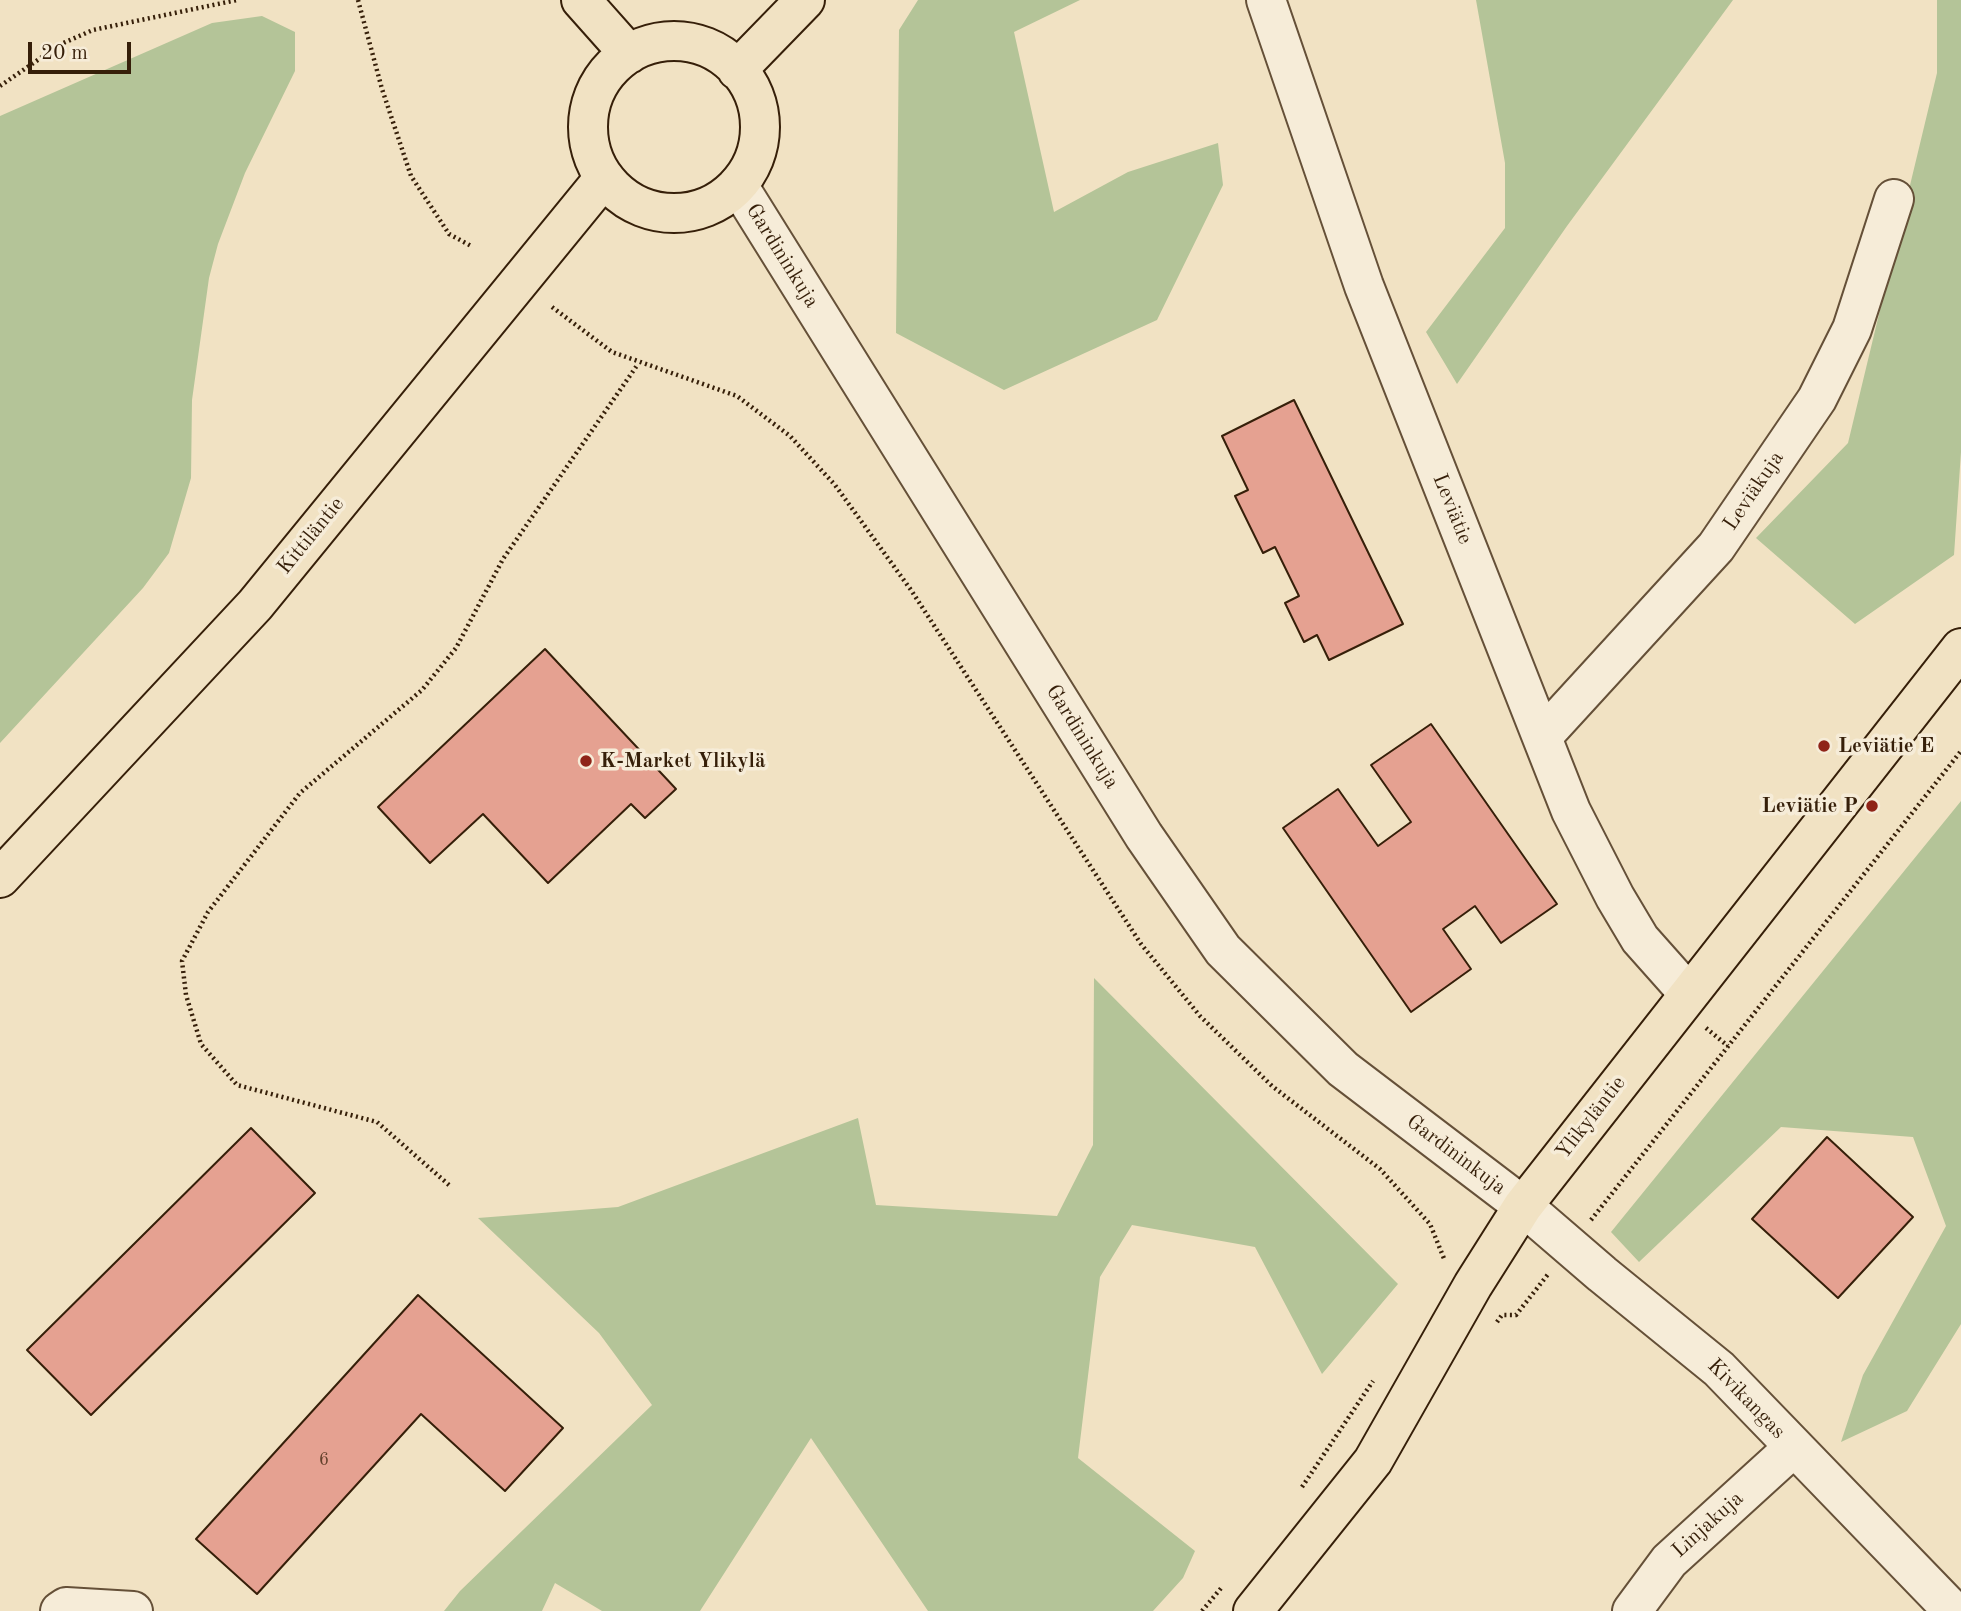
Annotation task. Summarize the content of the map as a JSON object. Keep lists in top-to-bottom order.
{
  "streets": {
    "main road": ["Kittiläntie", "Ylikyläntie"],
    "street": [
      "Gardininkuja",
      "Leviäkuja",
      "Leviätie",
      "Kivikangas",
      "Linjakuja"
    ]
  },
  "crossings": [
    ["Gardininkuja", "Kittiläntie"],
    ["Gardininkuja", "Ylikyläntie"],
    ["Gardininkuja", "Kivikangas"],
    ["Leviäkuja", "Leviätie"],
    ["Leviätie", "Ylikyläntie"],
    ["Ylikyläntie", "Kivikangas"],
    ["Kivikangas", "Linjakuja"]
  ],
  "places": ["Leviätie E", "K-Market Ylikylä", "Leviätie P"],
  "house_numbers": ["6"],
  "scale_bar": "20 m"
}
